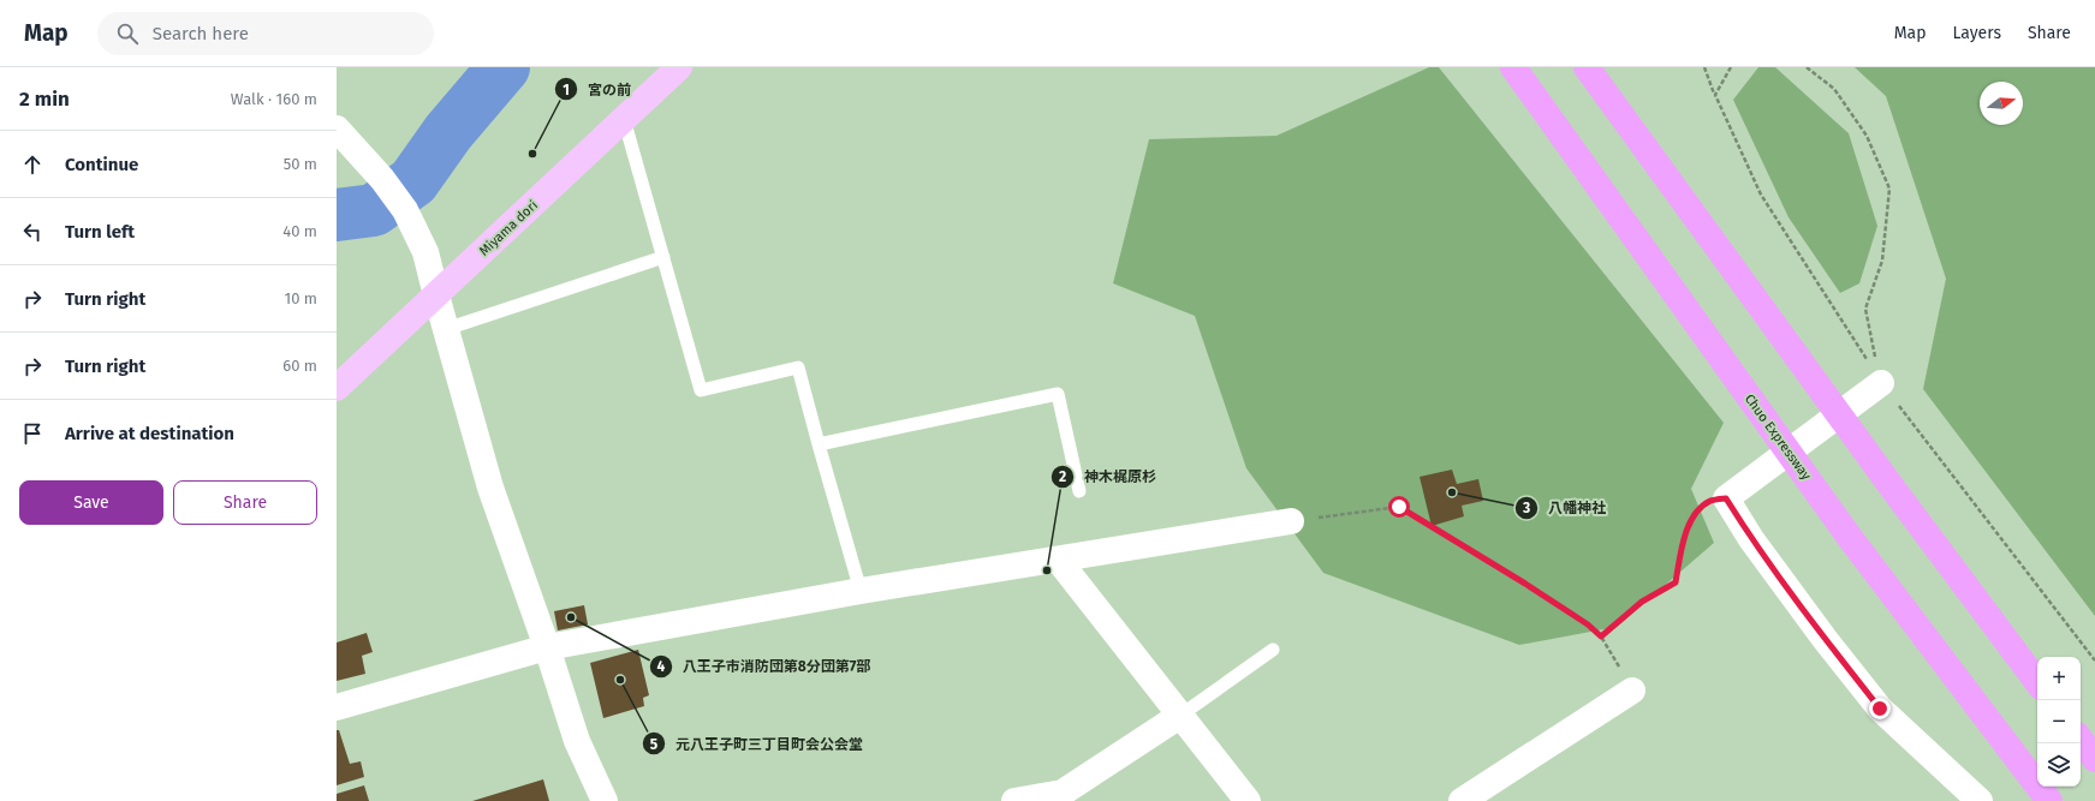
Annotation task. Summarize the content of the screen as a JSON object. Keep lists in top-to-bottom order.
{
  "streets": {
    "highway": ["Chuo Expressway"],
    "main road": ["Miyama dori"]
  },
  "places": [
    "宮の前",
    "八幡神社",
    "神木梶原杉",
    "八王子市消防団第8分団第7部",
    "元八王子町三丁目町会公会堂"
  ],
  "north": "right",
  "page": {
    "header": "Map",
    "search": "Search here",
    "nav": ["Map", "Layers", "Share"],
    "heading": ["2 min", "Walk · 160 m"],
    "list": [
      ["Continue", "50 m"],
      ["Turn left", "40 m"],
      ["Turn right", "10 m"],
      ["Turn right", "60 m"],
      "Arrive at destination"
    ],
    "buttons": ["Save", "Share"],
    "map_buttons": ["+", "−"]
  }
}
